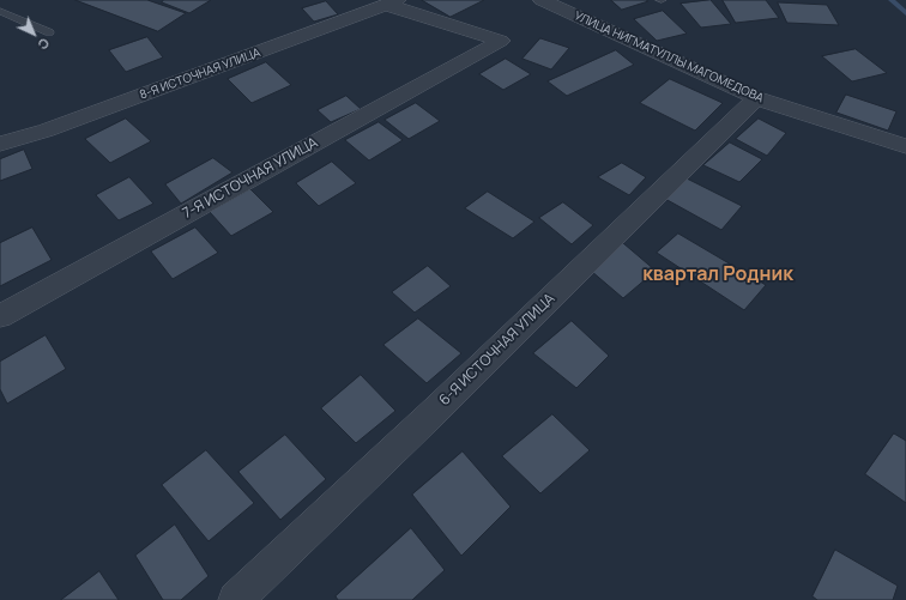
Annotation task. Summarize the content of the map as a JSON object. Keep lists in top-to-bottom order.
{
  "streets": {
    "street": [
      "УЛИЦА НИГМАТУЛЛЫ МАГОМЕДОВА",
      "8-Я ИСТОЧНАЯ УЛИЦА",
      "7-Я ИСТОЧНАЯ УЛИЦА",
      "6-Я ИСТОЧНАЯ УЛИЦА"
    ]
  },
  "crossings": [
    ["УЛИЦА НИГМАТУЛЛЫ МАГОМЕДОВА", "6-Я ИСТОЧНАЯ УЛИЦА"],
    ["8-Я ИСТОЧНАЯ УЛИЦА", "7-Я ИСТОЧНАЯ УЛИЦА"]
  ],
  "districts": ["квартал Родник"],
  "north": "bottom right"
}
